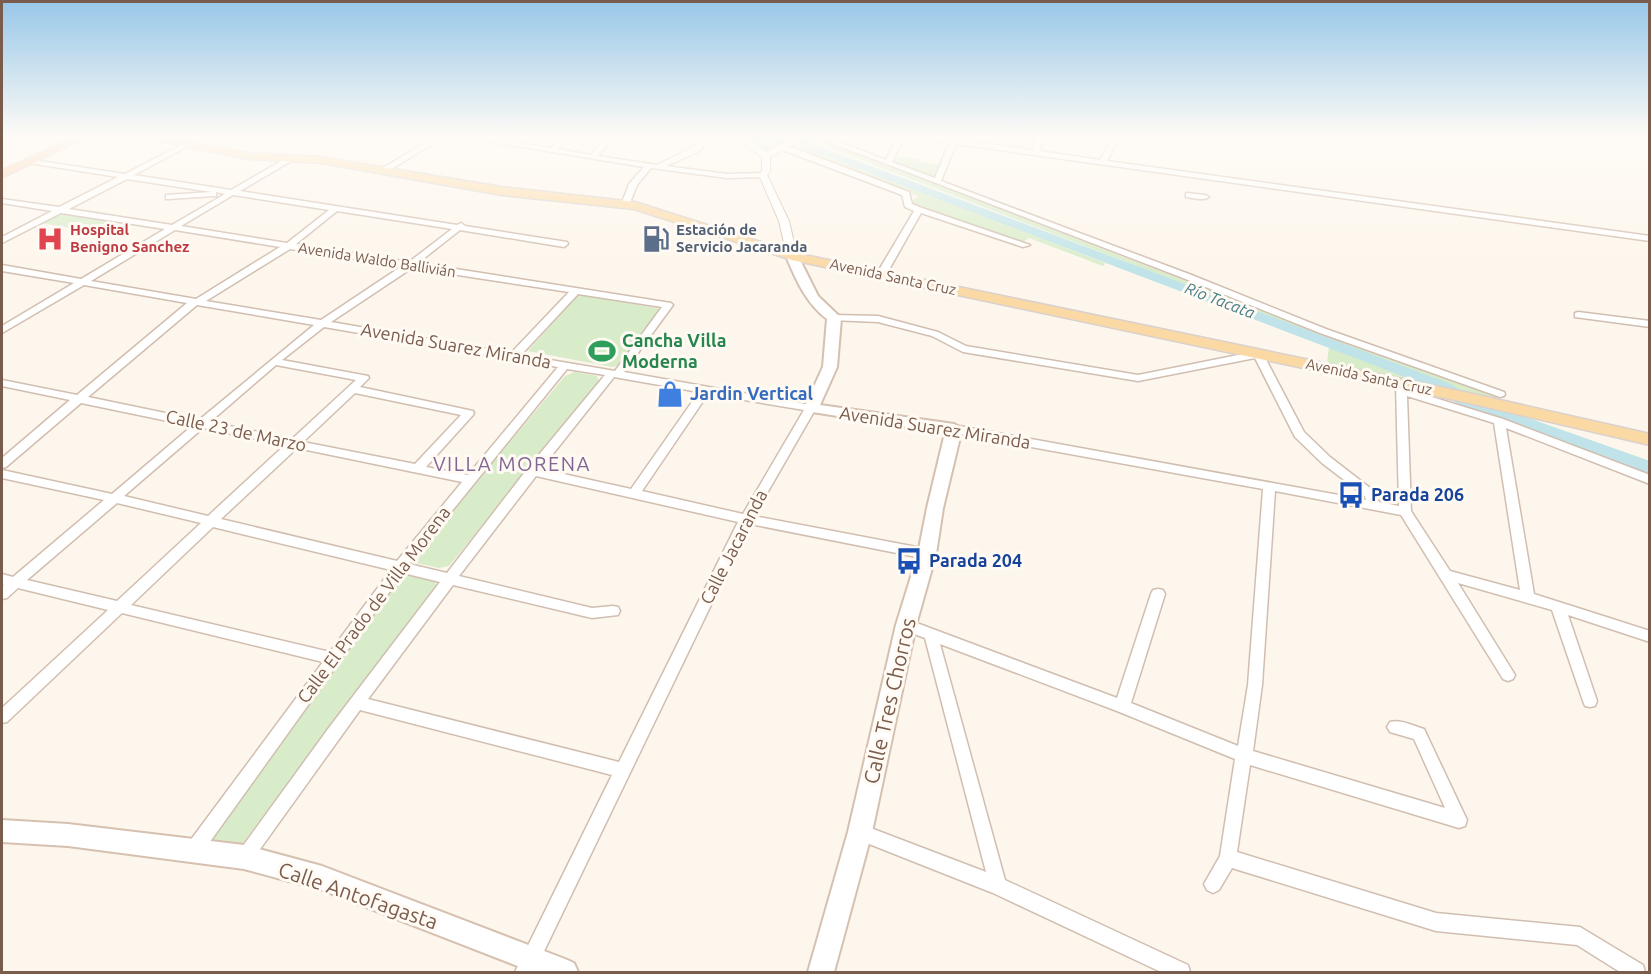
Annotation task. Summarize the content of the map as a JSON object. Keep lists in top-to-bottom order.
{
  "streets": {
    "main road": [
      "Avenida Santa Cruz",
      "Avenida Suarez Miranda",
      "Calle Jacaranda",
      "Calle Tres Chorros",
      "Calle Antofagasta"
    ],
    "street": ["Avenida Waldo Ballivián", "Calle 23 de Marzo", "Calle El Prado de Villa Morena"]
  },
  "crossings": [
    ["Avenida Waldo Ballivián", "Avenida Suarez Miranda"],
    ["Avenida Suarez Miranda", "Calle Jacaranda"],
    ["Avenida Suarez Miranda", "Calle El Prado de Villa Morena"],
    ["Avenida Suarez Miranda", "Calle Tres Chorros"],
    ["Calle 23 de Marzo", "Calle El Prado de Villa Morena"],
    ["Calle Jacaranda", "Calle Antofagasta"],
    ["Calle El Prado de Villa Morena", "Calle Antofagasta"]
  ],
  "districts": ["VILLA MORENA"],
  "water": ["Río Tacata"],
  "places": {
    "hospital": ["Hospital Benigno Sanchez"],
    "fuel station": ["Estación de Servicio Jacaranda"],
    "sports": ["Cancha Villa Moderna"],
    "shop": ["Jardin Vertical"],
    "bus stop": ["Parada 206", "Parada 204"]
  }
}
